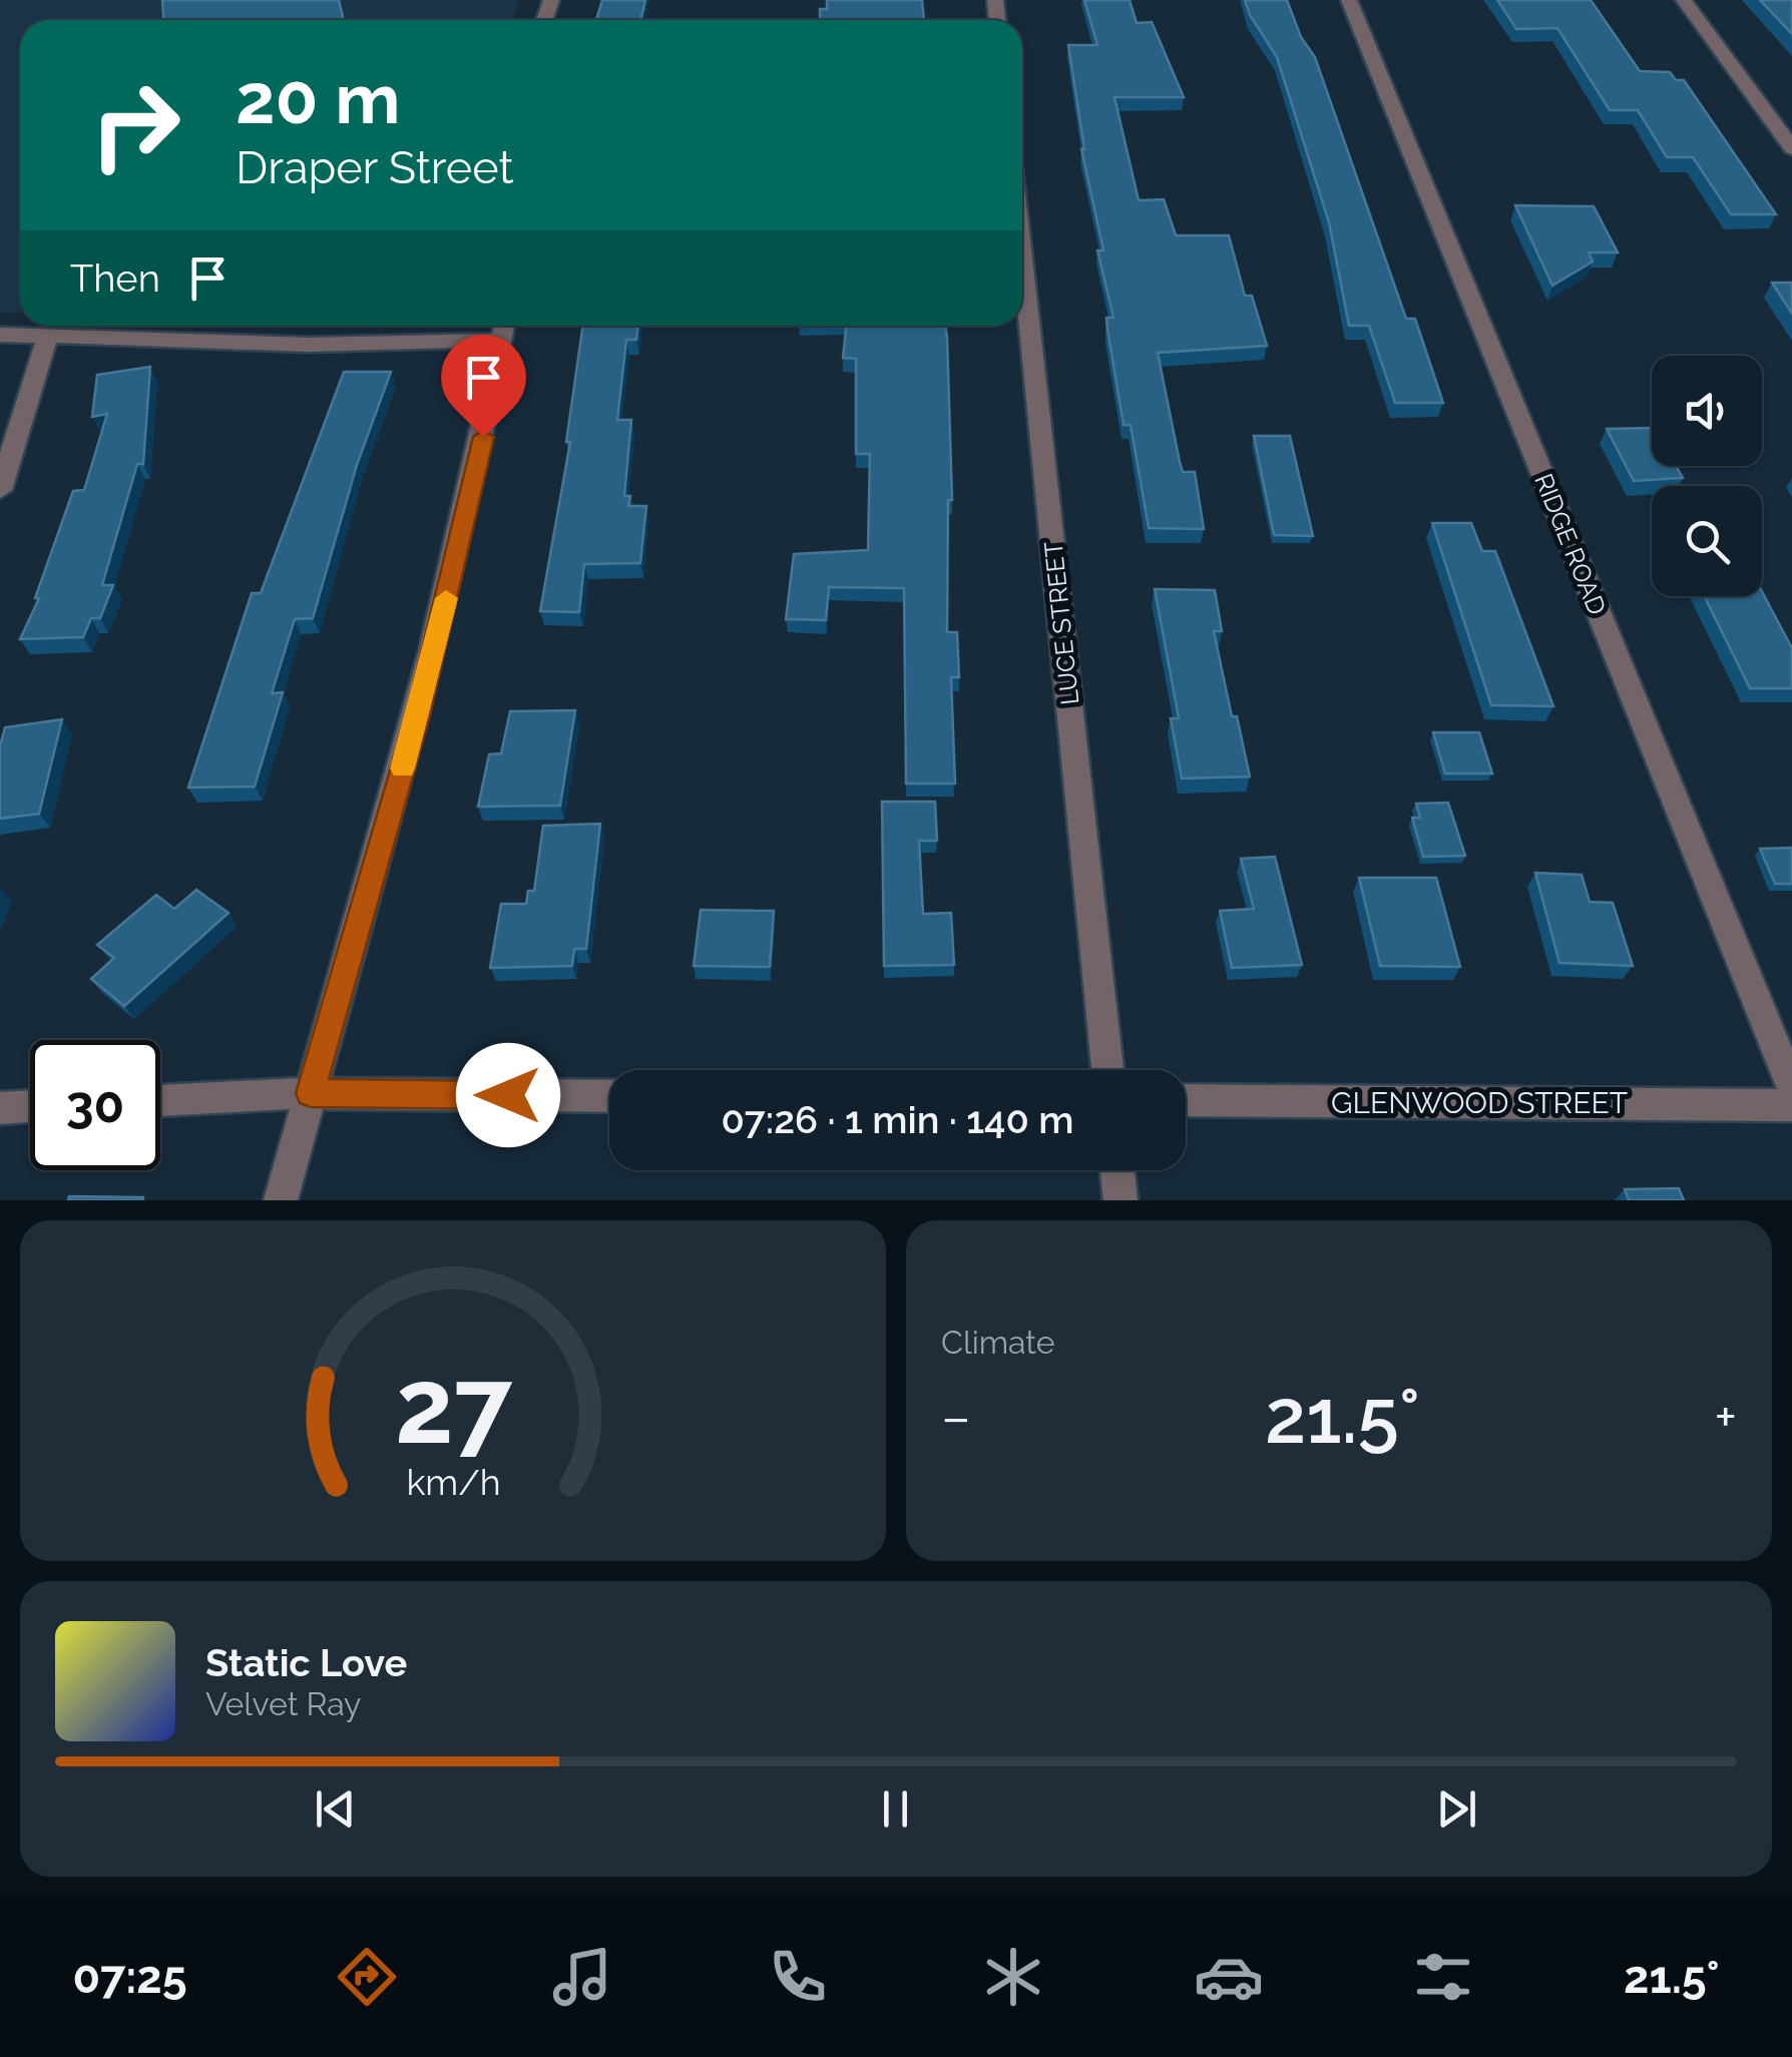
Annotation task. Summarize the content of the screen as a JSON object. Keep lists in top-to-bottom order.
{
  "streets": {
    "street": ["RIDGE ROAD", "LUCE STREET", "GLENWOOD STREET"]
  },
  "page": {
    "turn": ["20 m", "Draper Street"],
    "then": "Then",
    "limit": "30",
    "trip": "07:26 · 1 min · 140 m",
    "tile": "Climate",
    "heat": ["−", "21.5°", "+"],
    "song": ["Static Love", "Velvet Ray"],
    "tabs": ["07:25", "21.5°"],
    "gauge": ["27", "km/h"]
  }
}
